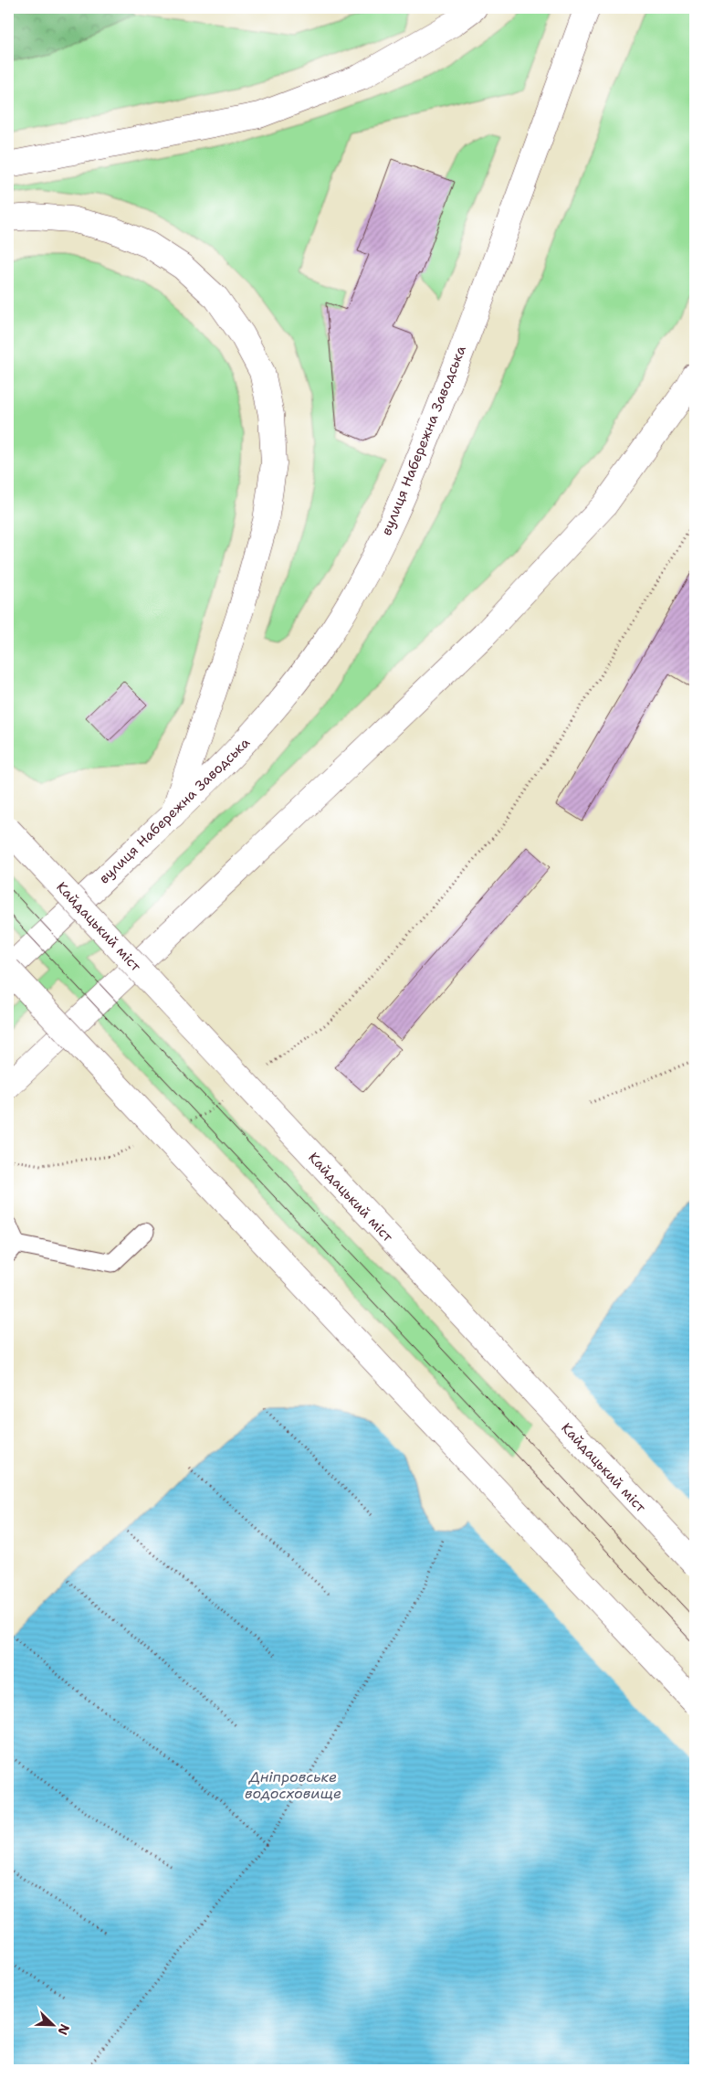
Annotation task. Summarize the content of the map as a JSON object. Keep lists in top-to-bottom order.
{
  "streets": {
    "main road": ["вулиця Набережна Заводська", "Кайдацький міст"]
  },
  "water": ["Дніпровське водосховище"],
  "north": "bottom right"
}
